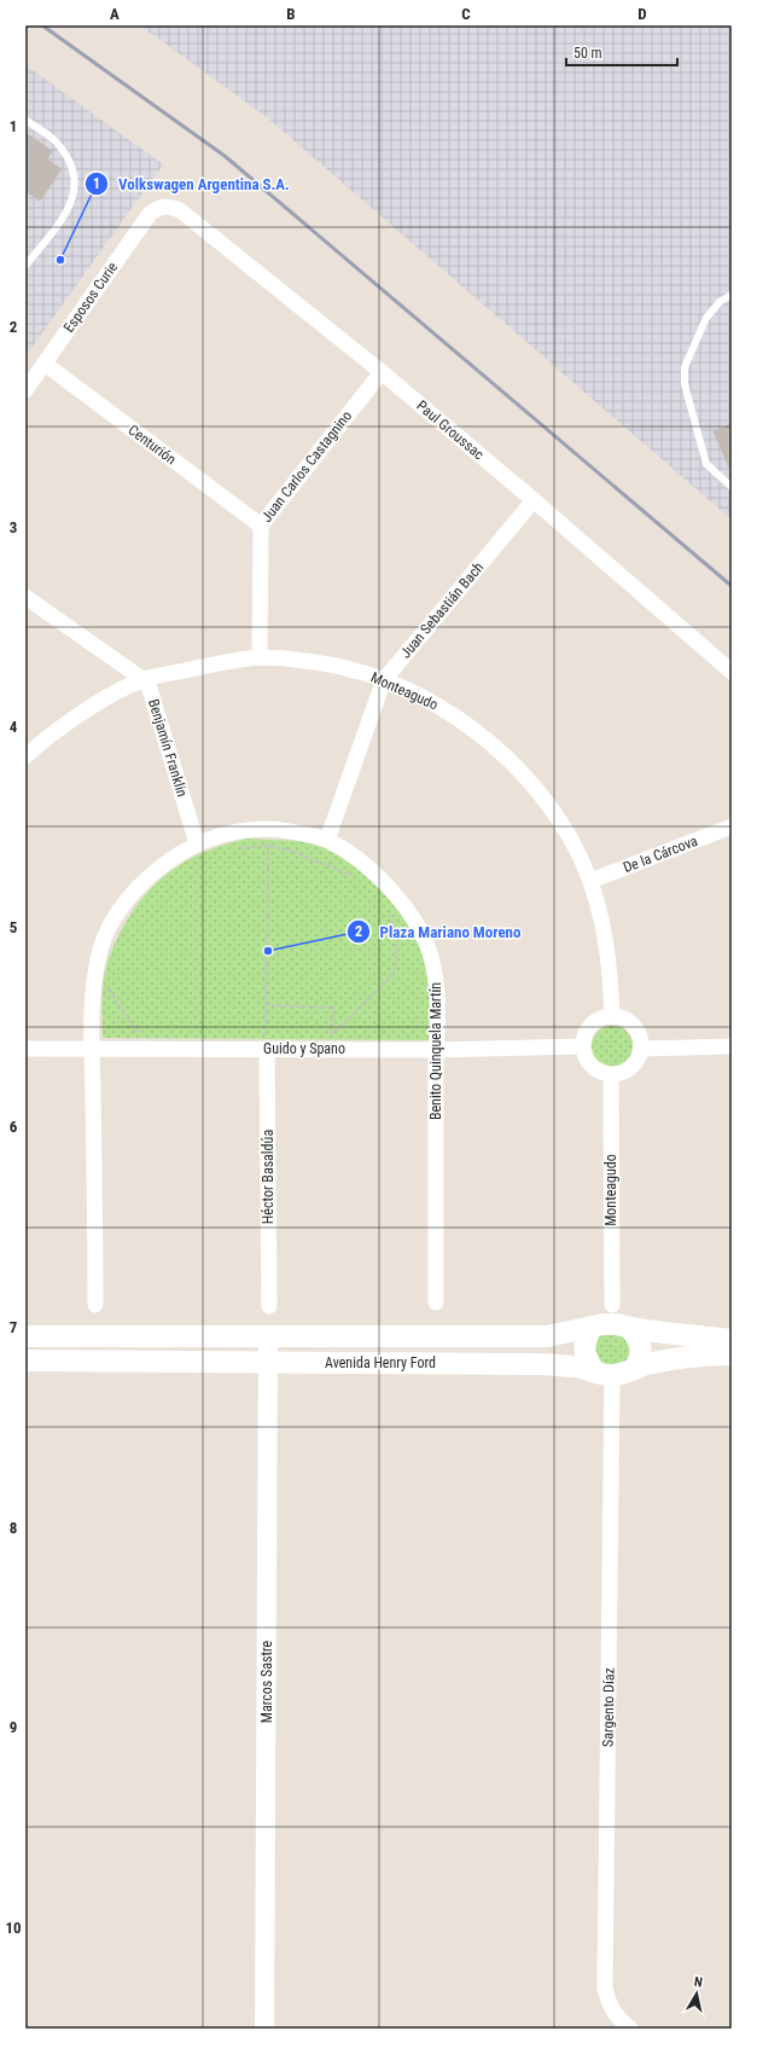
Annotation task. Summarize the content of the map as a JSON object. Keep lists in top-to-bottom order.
{
  "streets": {
    "main road": ["Avenida Henry Ford"],
    "street": [
      "Esposos Curie",
      "Paul Groussac",
      "Centurión",
      "Juan Carlos Castagnino",
      "Juan Sebastián Bach",
      "Monteagudo",
      "Benjamín Franklin",
      "De la Cárcova",
      "Guido y Spano",
      "Benito Quinquela Martín",
      "Héctor Basaldúa",
      "Marcos Sastre",
      "Sargento Díaz"
    ]
  },
  "crossings": [
    ["Esposos Curie", "Paul Groussac"],
    ["Esposos Curie", "Centurión"],
    ["Paul Groussac", "Juan Carlos Castagnino"],
    ["Paul Groussac", "Juan Sebastián Bach"],
    ["Centurión", "Juan Carlos Castagnino"],
    ["Juan Carlos Castagnino", "Monteagudo"],
    ["Juan Sebastián Bach", "Monteagudo"],
    ["Juan Sebastián Bach", "Benito Quinquela Martín"],
    ["Monteagudo", "Benjamín Franklin"],
    ["Monteagudo", "De la Cárcova"],
    ["Monteagudo", "Guido y Spano"],
    ["Benjamín Franklin", "Benito Quinquela Martín"],
    ["Guido y Spano", "Benito Quinquela Martín"],
    ["Guido y Spano", "Héctor Basaldúa"],
    ["Avenida Henry Ford", "Marcos Sastre"],
    ["Avenida Henry Ford", "Sargento Díaz"]
  ],
  "places": ["Volkswagen Argentina S.A.", "Plaza Mariano Moreno"],
  "scale_bar": "50 m",
  "north": "top",
  "grid": {
    "columns": [
      "A",
      "B",
      "C",
      "D"
    ],
    "rows": [
      "1",
      "2",
      "3",
      "4",
      "5",
      "6",
      "7",
      "8",
      "9",
      "10"
    ]
  }
}
